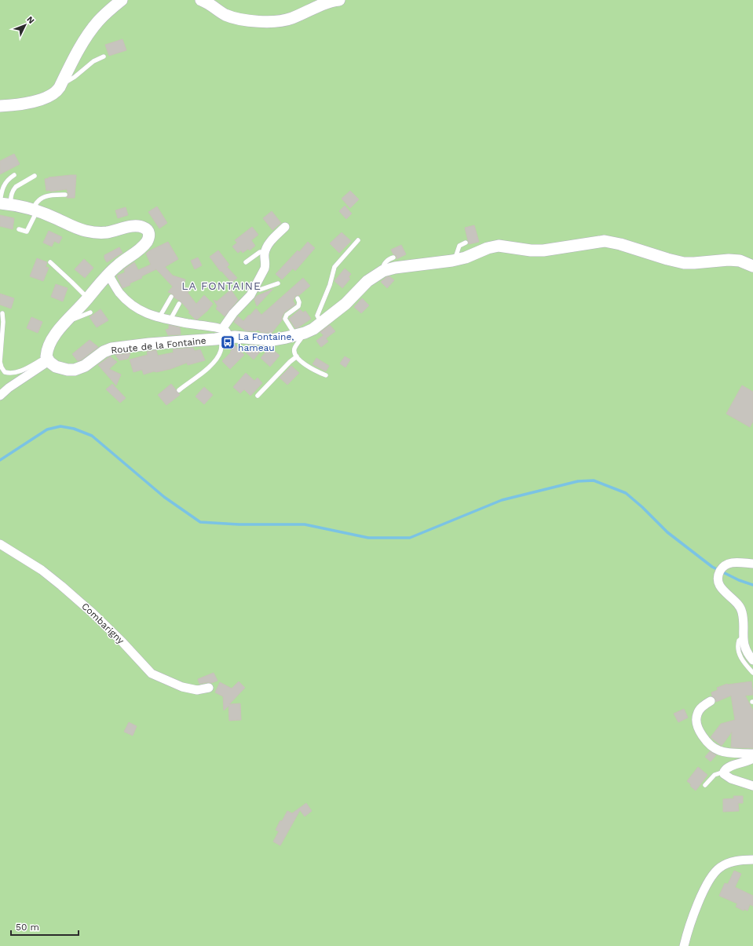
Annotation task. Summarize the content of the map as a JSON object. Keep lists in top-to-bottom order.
{
  "streets": {
    "street": ["Route de la Fontaine", "Combarigny"]
  },
  "districts": ["LA FONTAINE"],
  "places": {
    "bus stop": ["La Fontaine, hameau"]
  },
  "scale_bar": "50 m",
  "north": "top right"
}
